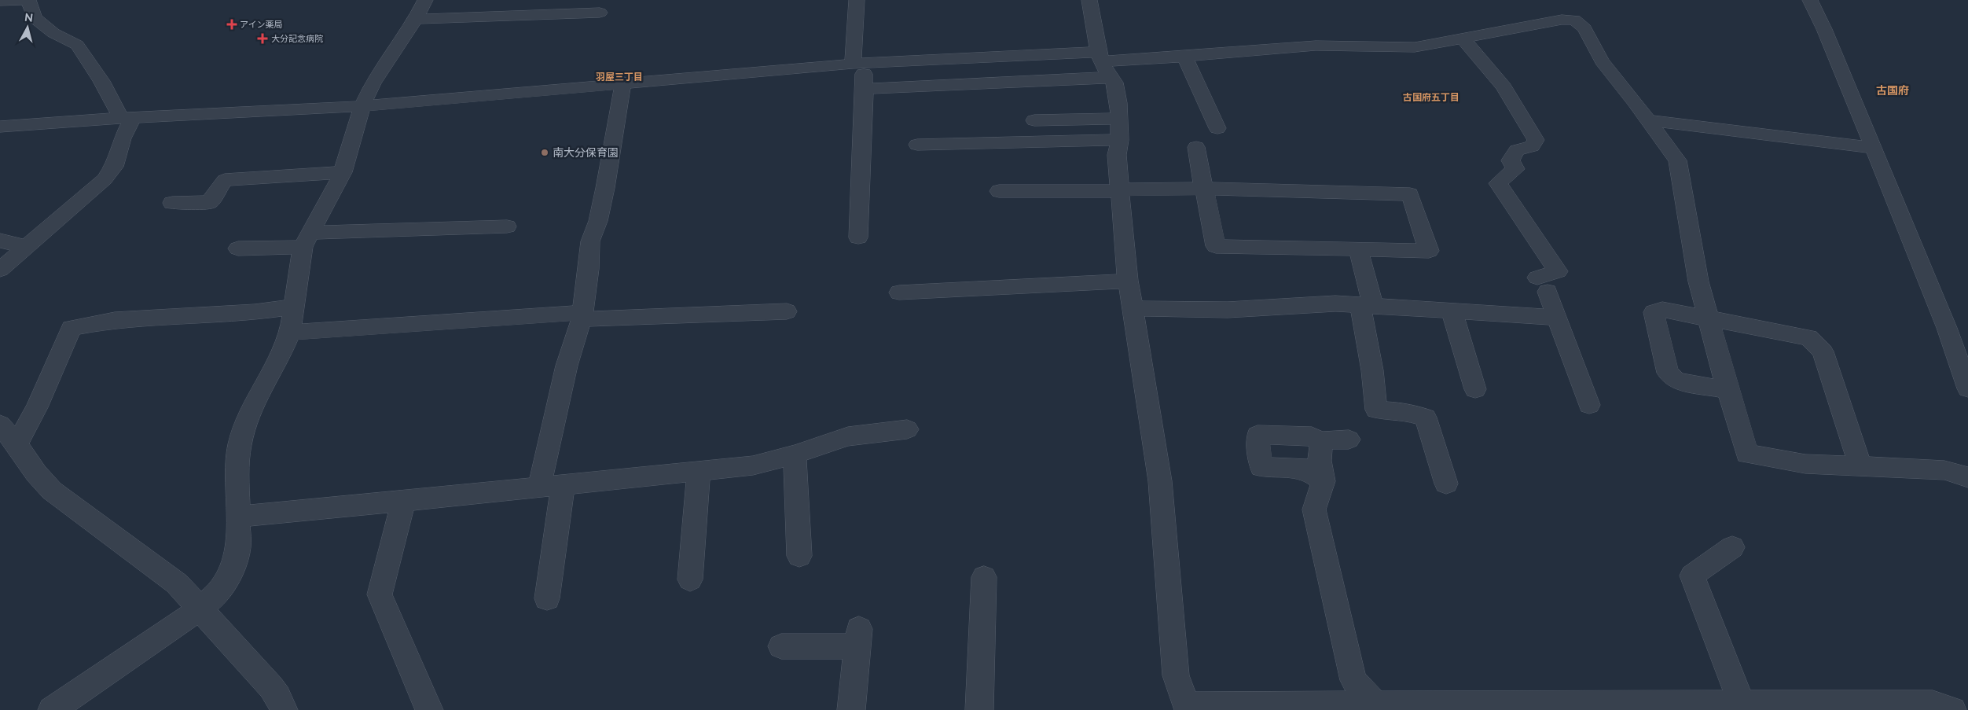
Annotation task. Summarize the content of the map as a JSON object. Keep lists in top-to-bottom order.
{
  "districts": ["羽屋三丁目", "古国府", "古国府五丁目"],
  "places": {
    "health": ["アイン薬局", "大分記念病院"],
    "other": ["南大分保育園"]
  },
  "north": "top"
}
